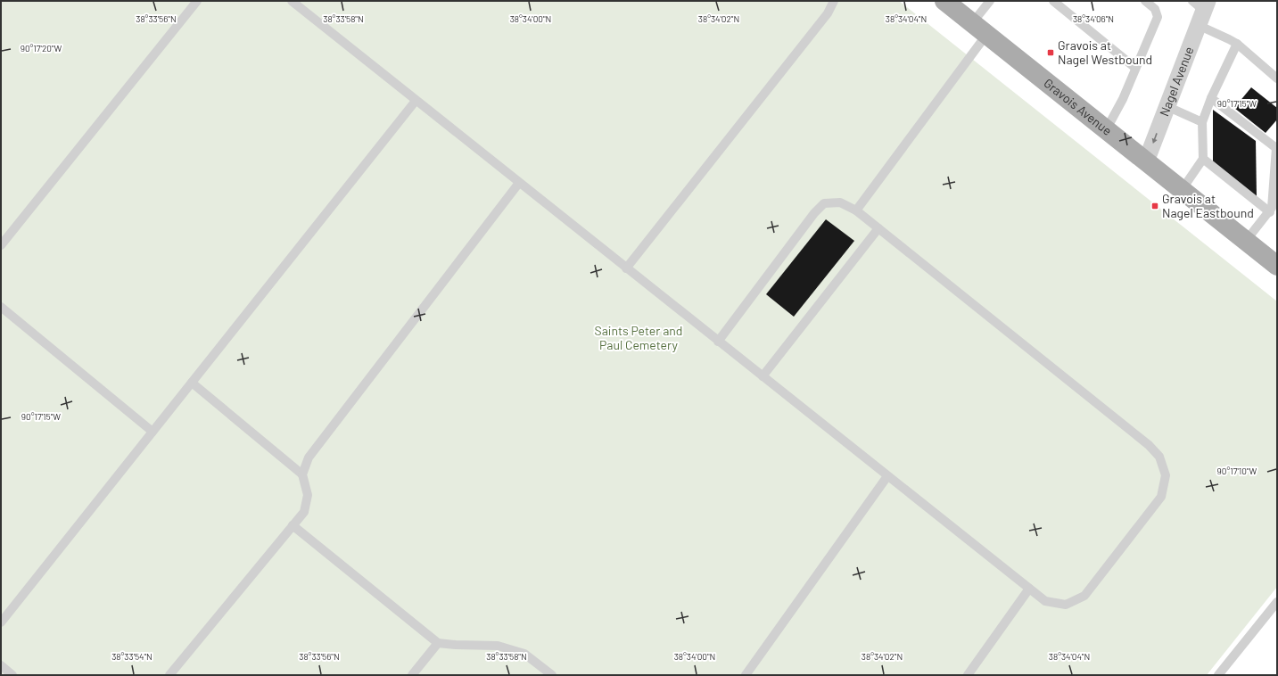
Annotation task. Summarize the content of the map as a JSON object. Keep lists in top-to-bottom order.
{
  "streets": {
    "main road": ["Gravois Avenue"],
    "street": ["Nagel Avenue"]
  },
  "crossings": [
    ["Nagel Avenue", "Gravois Avenue"]
  ],
  "one_way": ["Nagel Avenue"],
  "parks": ["Saints Peter and Paul Cemetery"],
  "places": {
    "transit": ["Gravois at Nagel Westbound", "Gravois at Nagel Eastbound"]
  },
  "coordinates": [
    "38°33'56\"N",
    "38°33'58\"N",
    "38°34'00\"N",
    "38°34'02\"N",
    "38°34'04\"N",
    "38°34'06\"N",
    "90°17'20\"W",
    "90°17'15\"W",
    "90°17'10\"W",
    "38°33'54\"N"
  ]
}
